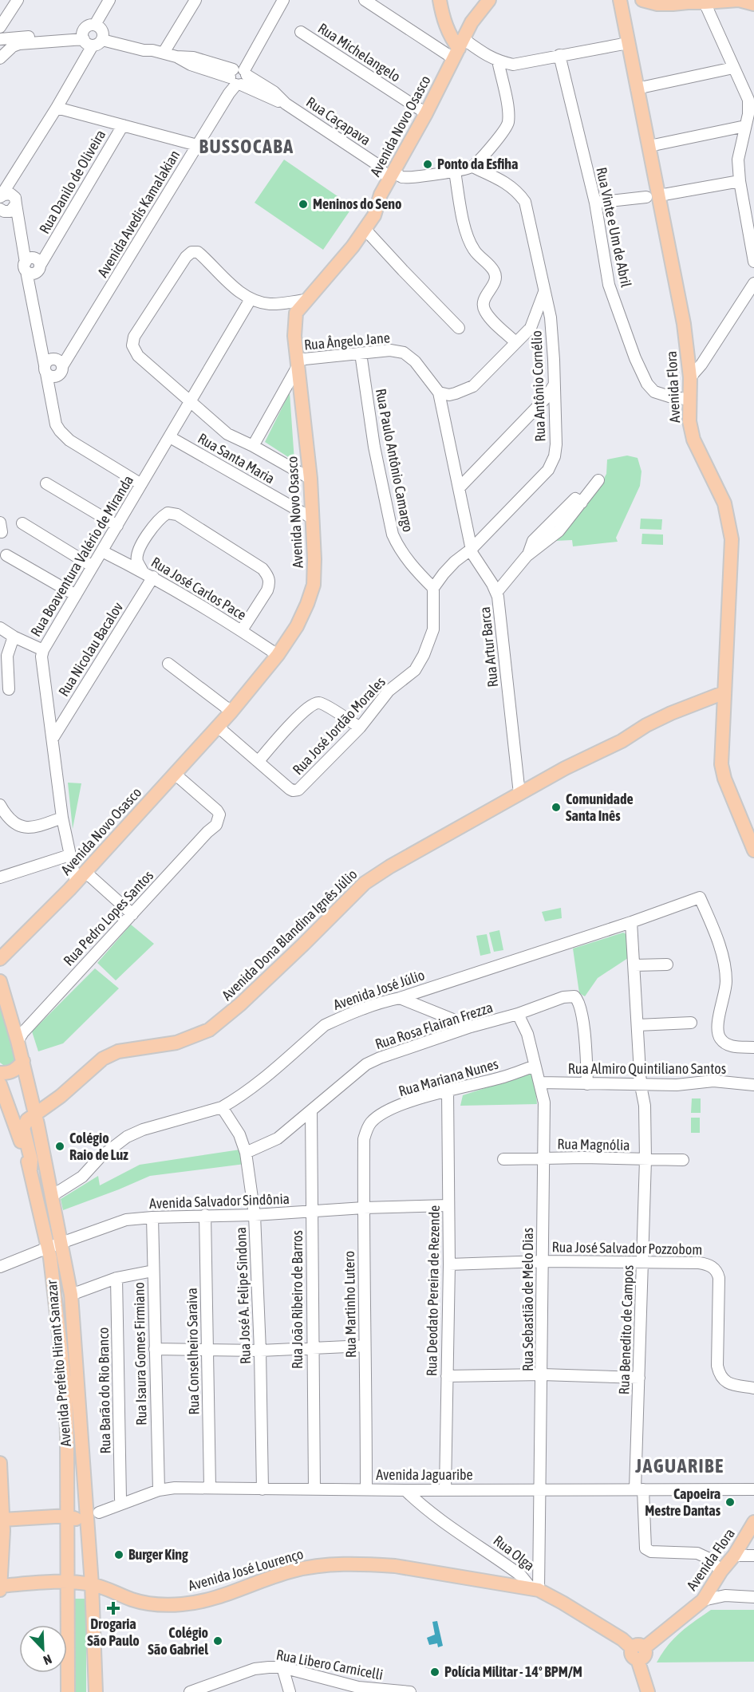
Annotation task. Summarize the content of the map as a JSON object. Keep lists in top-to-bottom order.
{
  "streets": {
    "main road": [
      "Avenida Novo Osasco",
      "Avenida Flora",
      "Avenida Dona Blandina Ignês Júlio",
      "Avenida Prefeito Hirant Sanazar",
      "Rua Olga",
      "Avenida José Lourenço"
    ],
    "street": [
      "Rua Michelangelo",
      "Rua Caçapava",
      "Rua Danilo de Oliveira",
      "Avenida Avedis Kamalakian",
      "Rua Vinte e Um de Abril",
      "Rua Ângelo Jane",
      "Rua Antônio Cornélio",
      "Rua Santa Maria",
      "Rua Paulo Antônio Camargo",
      "Rua Boaventura Valério de Miranda",
      "Rua José Carlos Pace",
      "Rua Artur Barca",
      "Rua Nicolau Bacalov",
      "Rua José Jordão Morales",
      "Rua Pedro Lopes Santos",
      "Avenida José Júlio",
      "Rua Rosa Flairan Frezza",
      "Rua Almiro Quintiliano Santos",
      "Rua Mariana Nunes",
      "Rua Magnólia",
      "Avenida Salvador Sindônia",
      "Rua José Salvador Pozzobom",
      "Rua Deodato Pereira de Rezende",
      "Rua José A. Felipe Sindona",
      "Rua João Ribeiro de Barros",
      "Rua Sebastião de Melo Dias",
      "Rua Martinho Lutero",
      "Rua Benedito de Campos",
      "Rua Conselheiro Saraiva",
      "Rua Isaura Gomes Firmiano",
      "Rua Barão do Rio Branco",
      "Avenida Jaguaribe",
      "Rua Libero Carnicelli"
    ]
  },
  "crossings": [
    ["Rua Michelangelo", "Avenida Novo Osasco"],
    ["Rua Caçapava", "Avenida Novo Osasco"],
    ["Rua Caçapava", "Avenida Avedis Kamalakian"],
    ["Rua Caçapava", "Rua Antônio Cornélio"],
    ["Avenida Novo Osasco", "Rua Ângelo Jane"],
    ["Avenida Novo Osasco", "Rua Santa Maria"],
    ["Avenida Novo Osasco", "Rua Boaventura Valério de Miranda"],
    ["Avenida Novo Osasco", "Rua José Carlos Pace"],
    ["Avenida Novo Osasco", "Rua José Jordão Morales"],
    ["Avenida Novo Osasco", "Rua Pedro Lopes Santos"],
    ["Rua Danilo de Oliveira", "Avenida Avedis Kamalakian"],
    ["Avenida Avedis Kamalakian", "Rua Boaventura Valério de Miranda"],
    ["Rua Vinte e Um de Abril", "Avenida Flora"],
    ["Rua Ângelo Jane", "Rua Paulo Antônio Camargo"],
    ["Rua Ângelo Jane", "Rua Artur Barca"],
    ["Rua Antônio Cornélio", "Rua Paulo Antônio Camargo"],
    ["Rua Antônio Cornélio", "Rua Artur Barca"],
    ["Rua Antônio Cornélio", "Rua José Jordão Morales"],
    ["Avenida Flora", "Avenida Dona Blandina Ignês Júlio"],
    ["Avenida Flora", "Rua Benedito de Campos"],
    ["Avenida Flora", "Rua Olga"],
    ["Rua Santa Maria", "Rua Boaventura Valério de Miranda"],
    ["Rua Paulo Antônio Camargo", "Rua José Jordão Morales"],
    ["Rua Boaventura Valério de Miranda", "Rua José Carlos Pace"],
    ["Rua Boaventura Valério de Miranda", "Rua Nicolau Bacalov"],
    ["Rua José Carlos Pace", "Rua Nicolau Bacalov"],
    ["Rua Artur Barca", "Avenida Dona Blandina Ignês Júlio"],
    ["Rua Pedro Lopes Santos", "Avenida Prefeito Hirant Sanazar"],
    ["Avenida Dona Blandina Ignês Júlio", "Avenida Prefeito Hirant Sanazar"],
    ["Avenida José Júlio", "Rua José A. Felipe Sindona"],
    ["Avenida José Júlio", "Rua Benedito de Campos"],
    ["Avenida José Júlio", "Avenida Prefeito Hirant Sanazar"],
    ["Rua Rosa Flairan Frezza", "Rua Almiro Quintiliano Santos"],
    ["Rua Rosa Flairan Frezza", "Rua José A. Felipe Sindona"],
    ["Rua Rosa Flairan Frezza", "Rua João Ribeiro de Barros"],
    ["Rua Rosa Flairan Frezza", "Rua Sebastião de Melo Dias"],
    ["Rua Almiro Quintiliano Santos", "Rua Sebastião de Melo Dias"],
    ["Rua Almiro Quintiliano Santos", "Rua Benedito de Campos"],
    ["Rua Mariana Nunes", "Rua Deodato Pereira de Rezende"],
    ["Rua Mariana Nunes", "Rua Sebastião de Melo Dias"],
    ["Rua Mariana Nunes", "Rua Martinho Lutero"],
    ["Rua Magnólia", "Rua Sebastião de Melo Dias"],
    ["Rua Magnólia", "Rua Benedito de Campos"],
    ["Avenida Salvador Sindônia", "Rua Deodato Pereira de Rezende"],
    ["Avenida Salvador Sindônia", "Rua José A. Felipe Sindona"],
    ["Avenida Salvador Sindônia", "Rua João Ribeiro de Barros"],
    ["Avenida Salvador Sindônia", "Rua Martinho Lutero"],
    ["Avenida Salvador Sindônia", "Rua Conselheiro Saraiva"],
    ["Avenida Salvador Sindônia", "Rua Isaura Gomes Firmiano"],
    ["Avenida Salvador Sindônia", "Avenida Prefeito Hirant Sanazar"],
    ["Rua José Salvador Pozzobom", "Rua Deodato Pereira de Rezende"],
    ["Rua José Salvador Pozzobom", "Rua Sebastião de Melo Dias"],
    ["Rua José Salvador Pozzobom", "Rua Benedito de Campos"],
    ["Rua Deodato Pereira de Rezende", "Avenida Jaguaribe"],
    ["Rua José A. Felipe Sindona", "Avenida Jaguaribe"],
    ["Rua João Ribeiro de Barros", "Avenida Jaguaribe"],
    ["Rua Sebastião de Melo Dias", "Avenida Jaguaribe"],
    ["Rua Sebastião de Melo Dias", "Rua Olga"],
    ["Rua Sebastião de Melo Dias", "Avenida José Lourenço"],
    ["Rua Martinho Lutero", "Avenida Jaguaribe"],
    ["Rua Benedito de Campos", "Avenida Jaguaribe"],
    ["Rua Conselheiro Saraiva", "Avenida Jaguaribe"],
    ["Rua Isaura Gomes Firmiano", "Avenida Jaguaribe"],
    ["Avenida Prefeito Hirant Sanazar", "Avenida José Lourenço"],
    ["Rua Barão do Rio Branco", "Avenida Jaguaribe"],
    ["Avenida Jaguaribe", "Rua Olga"],
    ["Rua Olga", "Avenida José Lourenço"]
  ],
  "districts": ["BUSSOCABA", "JAGUARIBE"],
  "places": {
    "other": [
      "Ponto da Esfiha",
      "Meninos do Seno",
      "Comunidade Santa Inês",
      "Colégio Raio de Luz",
      "Capoeira Mestre Dantas",
      "Burger King",
      "Colégio São Gabriel",
      "Polícia Militar - 14º BPM/M"
    ],
    "health": ["Drogaria São Paulo"]
  },
  "north": "bottom right"
}
